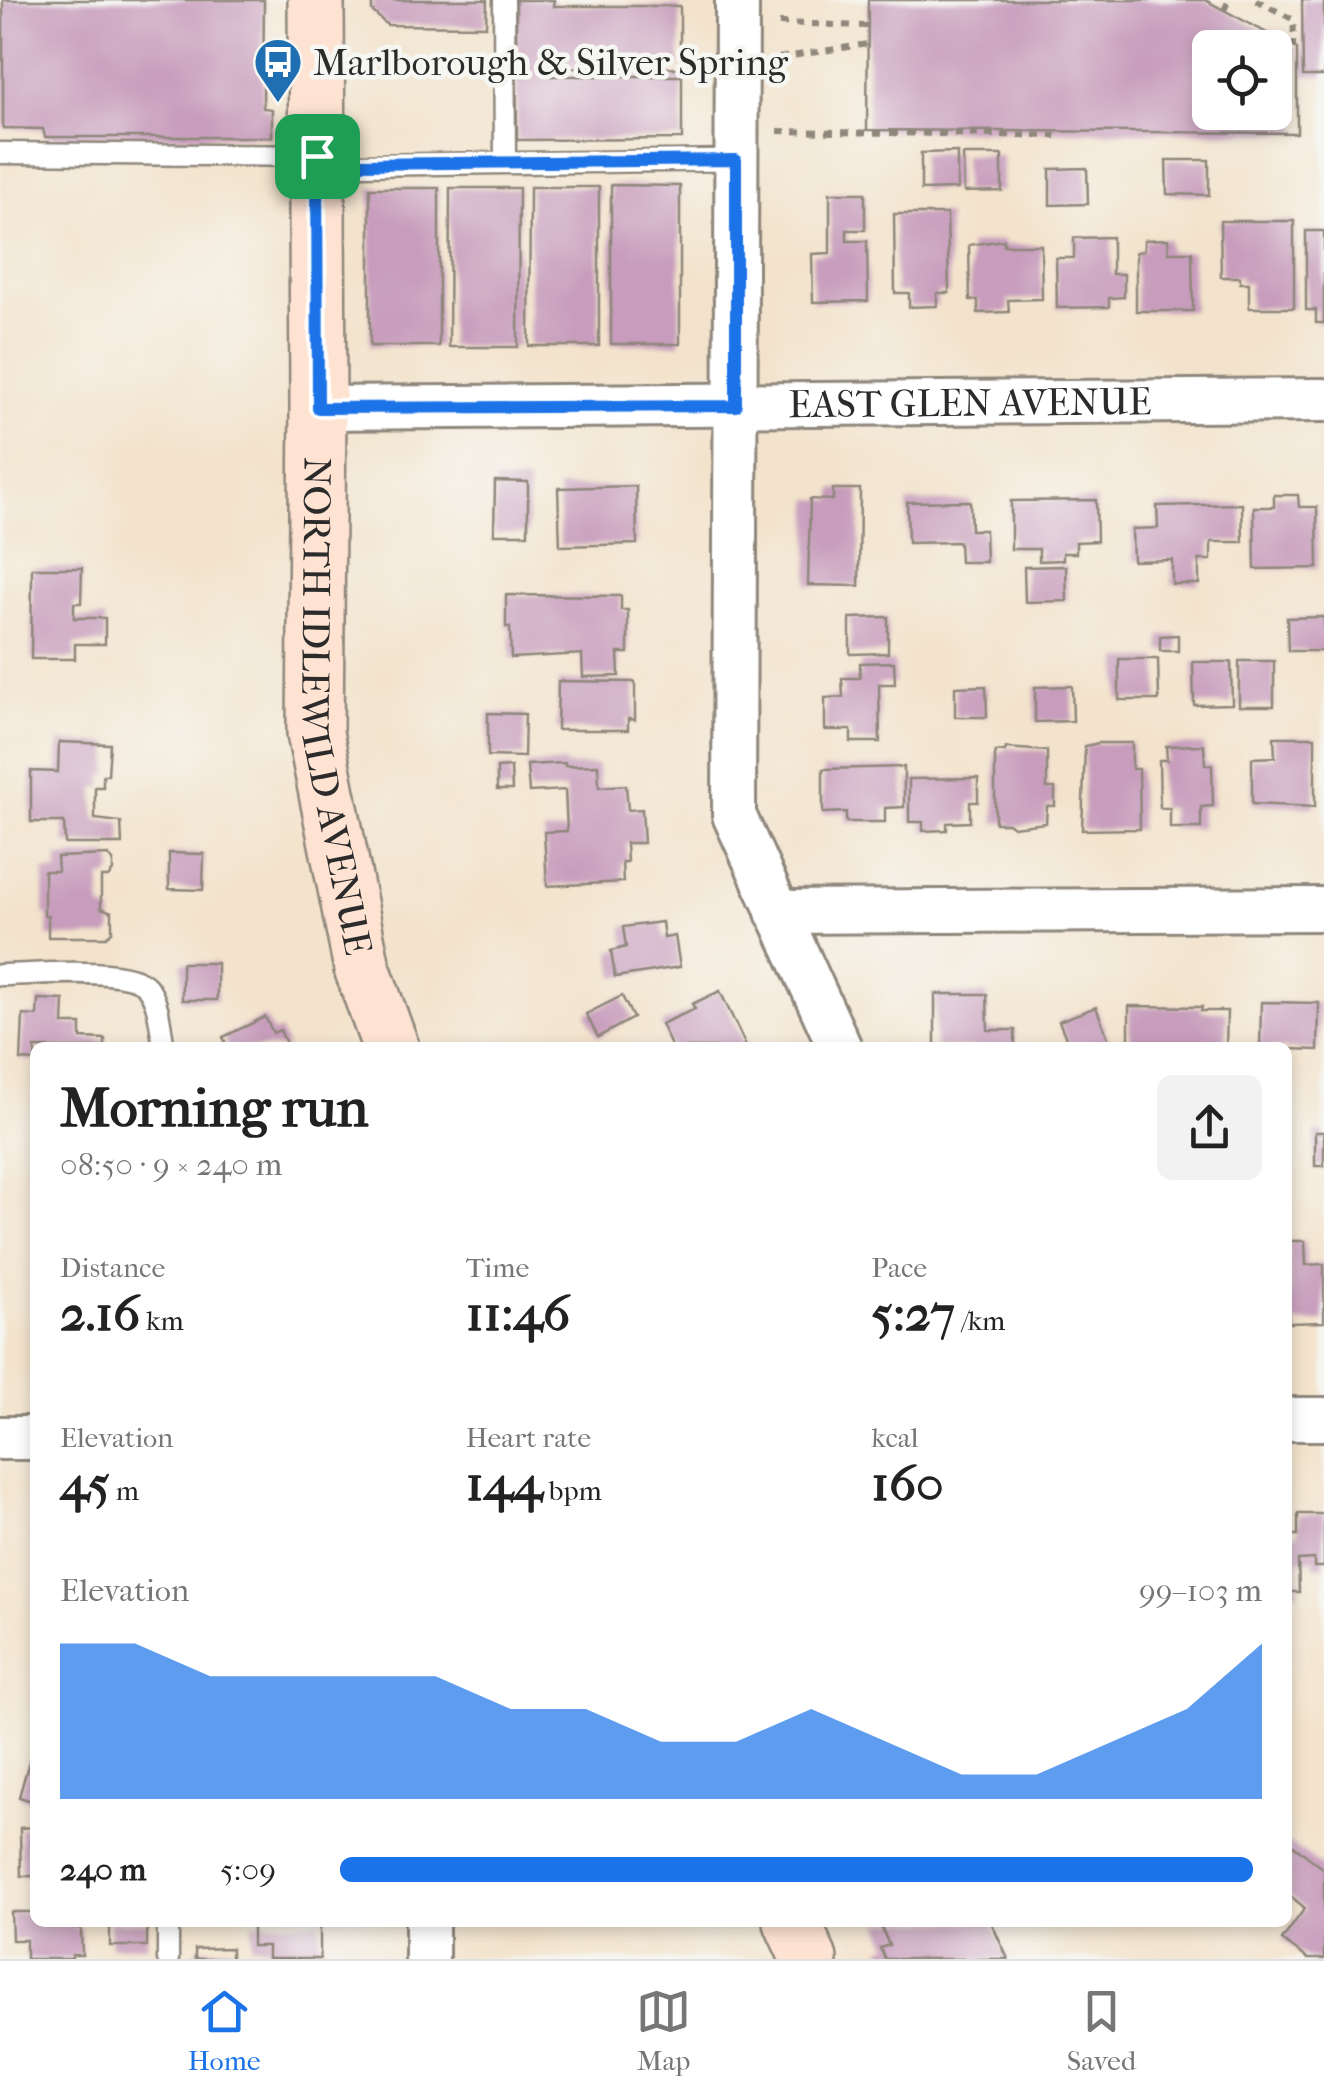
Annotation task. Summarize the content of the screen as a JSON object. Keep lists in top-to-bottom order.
{
  "streets": {
    "street": ["EAST GLEN AVENUE", "NORTH IDLEWILD AVENUE"]
  },
  "crossings": [
    ["EAST GLEN AVENUE", "NORTH IDLEWILD AVENUE"]
  ],
  "places": {
    "bus stop": ["Marlborough & Silver Spring"]
  },
  "page": {
    "heading": ["Morning run", "08:50 · 9 × 240 m"],
    "stats": [
      ["Distance", "2.16 km"],
      ["Time", "11:46"],
      ["Pace", "5:27 /km"],
      ["Elevation", "45 m"],
      ["Heart rate", "144 bpm"],
      ["kcal", "160"]
    ],
    "chart": ["Elevation", "99–103 m"],
    "list": [
      {
        "name": "240 m",
        "note": "5:09"
      }
    ],
    "tabs": ["Home", "Map", "Saved"]
  }
}
